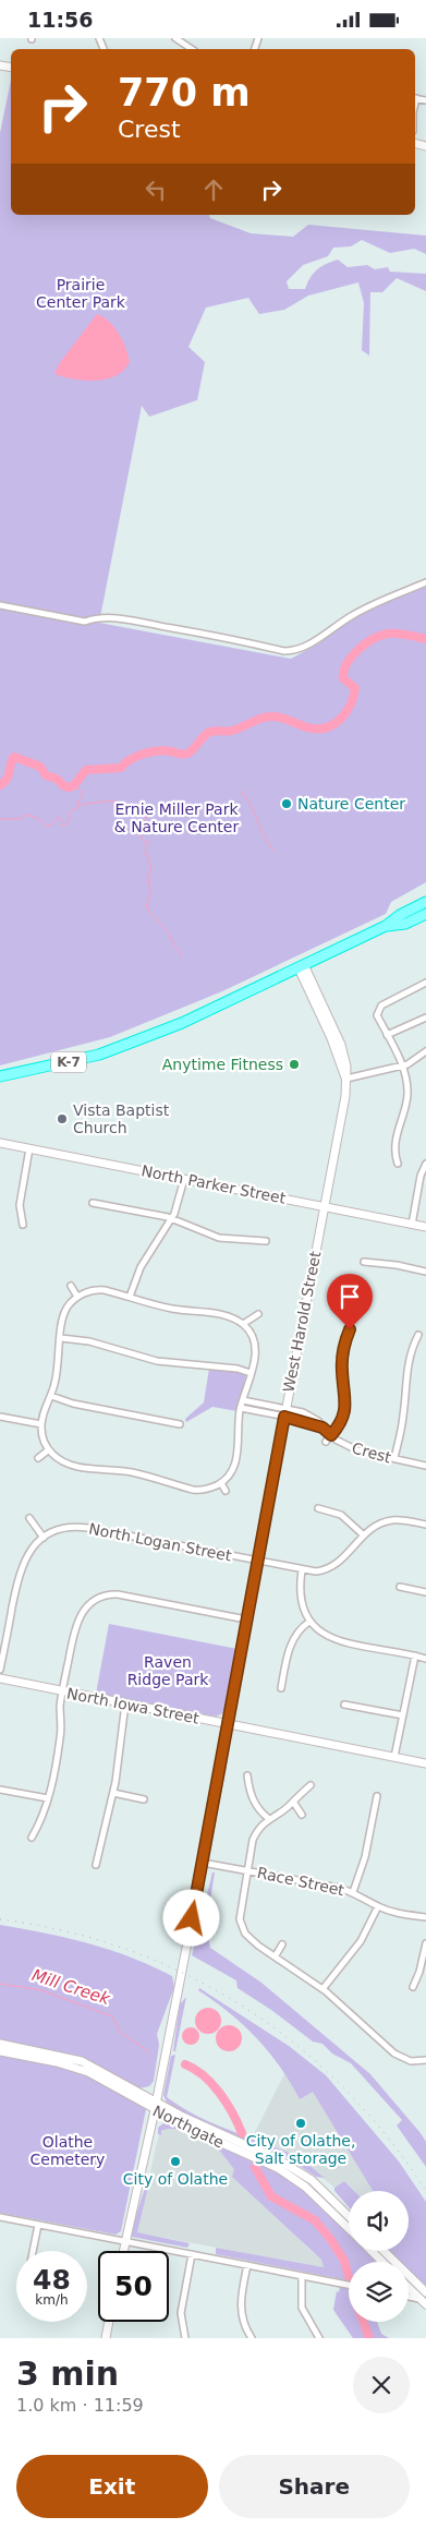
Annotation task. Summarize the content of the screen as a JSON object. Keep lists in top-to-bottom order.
{
  "streets": {
    "highway": ["K-7"],
    "main road": [
      "North Parker Street",
      "West Harold Street",
      "North Iowa Street",
      "Northgate"
    ],
    "street": ["Crest", "North Logan Street", "Race Street"]
  },
  "crossings": [
    ["K-7", "West Harold Street"],
    ["North Parker Street", "West Harold Street"],
    ["West Harold Street", "Crest"],
    ["West Harold Street", "North Logan Street"],
    ["West Harold Street", "North Iowa Street"],
    ["West Harold Street", "Race Street"],
    ["West Harold Street", "Northgate"]
  ],
  "water": ["Mill Creek"],
  "parks": [
    "Prairie Center Park",
    "Ernie Miller Park & Nature Center",
    "Raven Ridge Park",
    "Olathe Cemetery"
  ],
  "places": [
    "Nature Center",
    "Anytime Fitness",
    "Vista Baptist Church",
    "City of Olathe, Salt storage",
    "City of Olathe"
  ],
  "page": {
    "status": "11:56",
    "turn": ["770 m", "Crest"],
    "speed": "48 km/h",
    "limit": "50",
    "heading": ["3 min", "1.0 km · 11:59"],
    "buttons": ["Exit", "Share"]
  }
}
